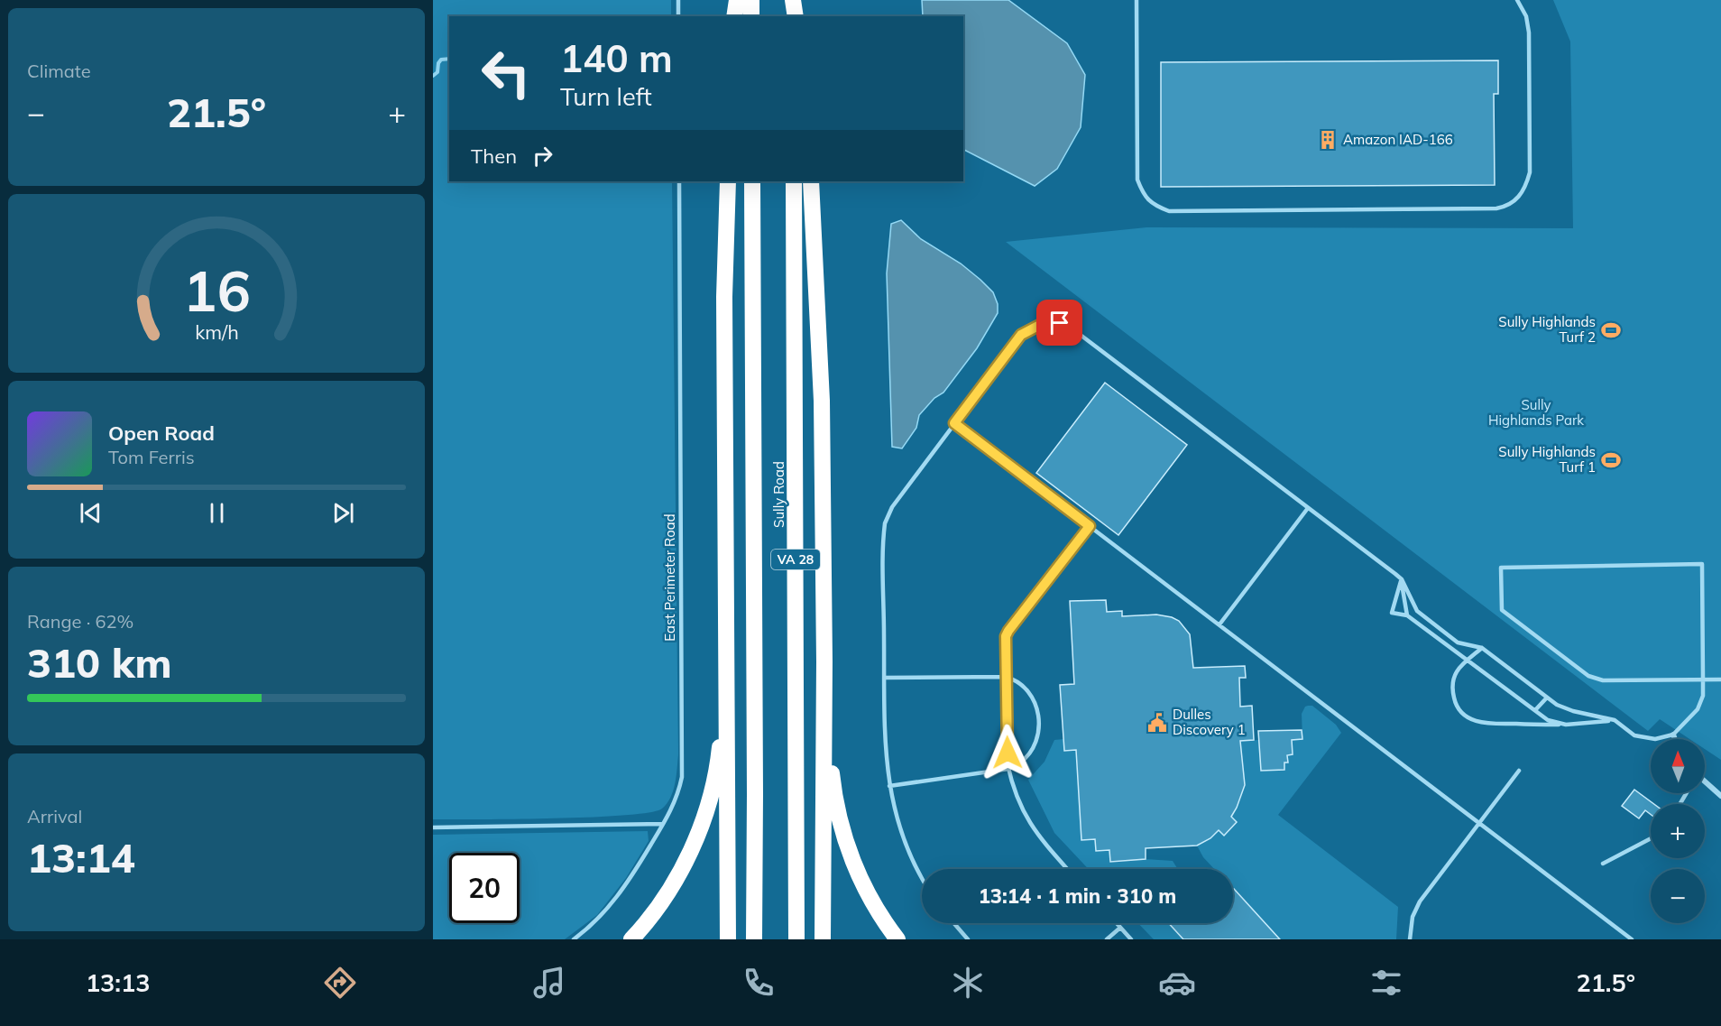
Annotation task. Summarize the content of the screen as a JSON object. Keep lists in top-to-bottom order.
{
  "streets": {
    "highway": ["Sully Road", "VA 28"],
    "lane": ["East Perimeter Road"]
  },
  "parks": ["Sully Highlands Park"],
  "places": {
    "building": ["Amazon IAD-166"],
    "sports": ["Sully Highlands Turf 2", "Sully Highlands Turf 1"],
    "public building": ["Dulles Discovery 1"]
  },
  "north": "top",
  "page": {
    "tile": [
      "Climate",
      ["Range · 62%", "310 km"],
      ["Arrival", "13:14"]
    ],
    "turn": ["140 m", "Turn left"],
    "heat": ["−", "21.5°", "+"],
    "then": "Then",
    "song": ["Open Road", "Tom Ferris"],
    "map_buttons": ["+", "−"],
    "limit": "20",
    "trip": "13:14 · 1 min · 310 m",
    "tabs": ["13:13", "21.5°"],
    "gauge": ["16", "km/h"]
  }
}
